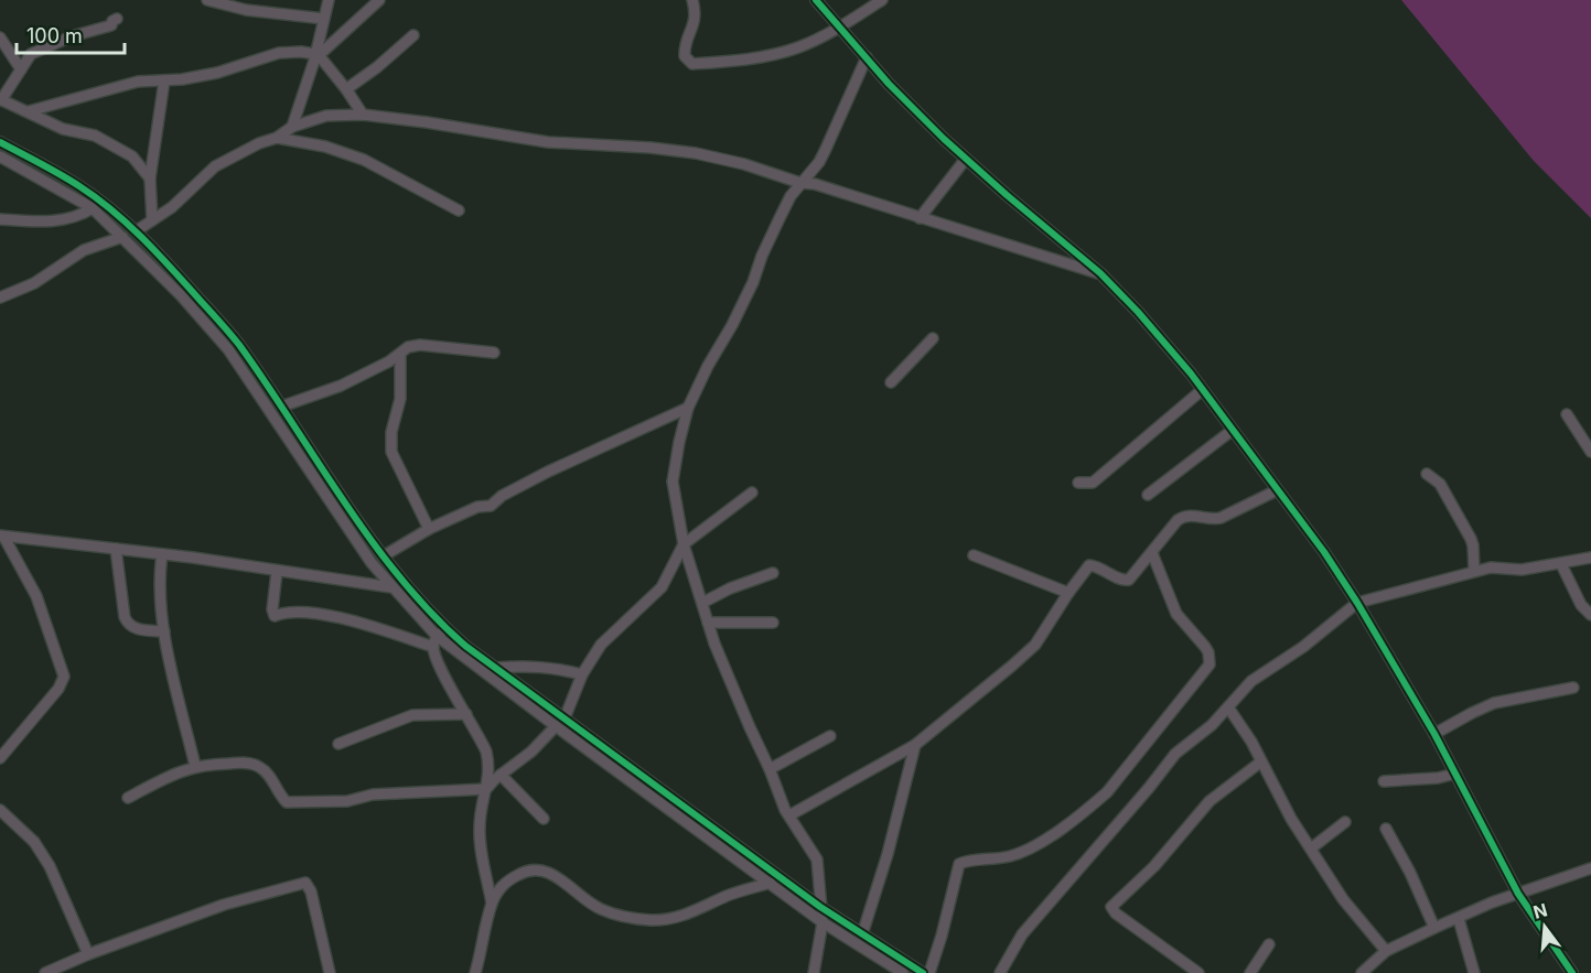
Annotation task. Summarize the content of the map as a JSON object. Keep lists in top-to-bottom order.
{
  "scale_bar": "100 m",
  "north": "top"
}
